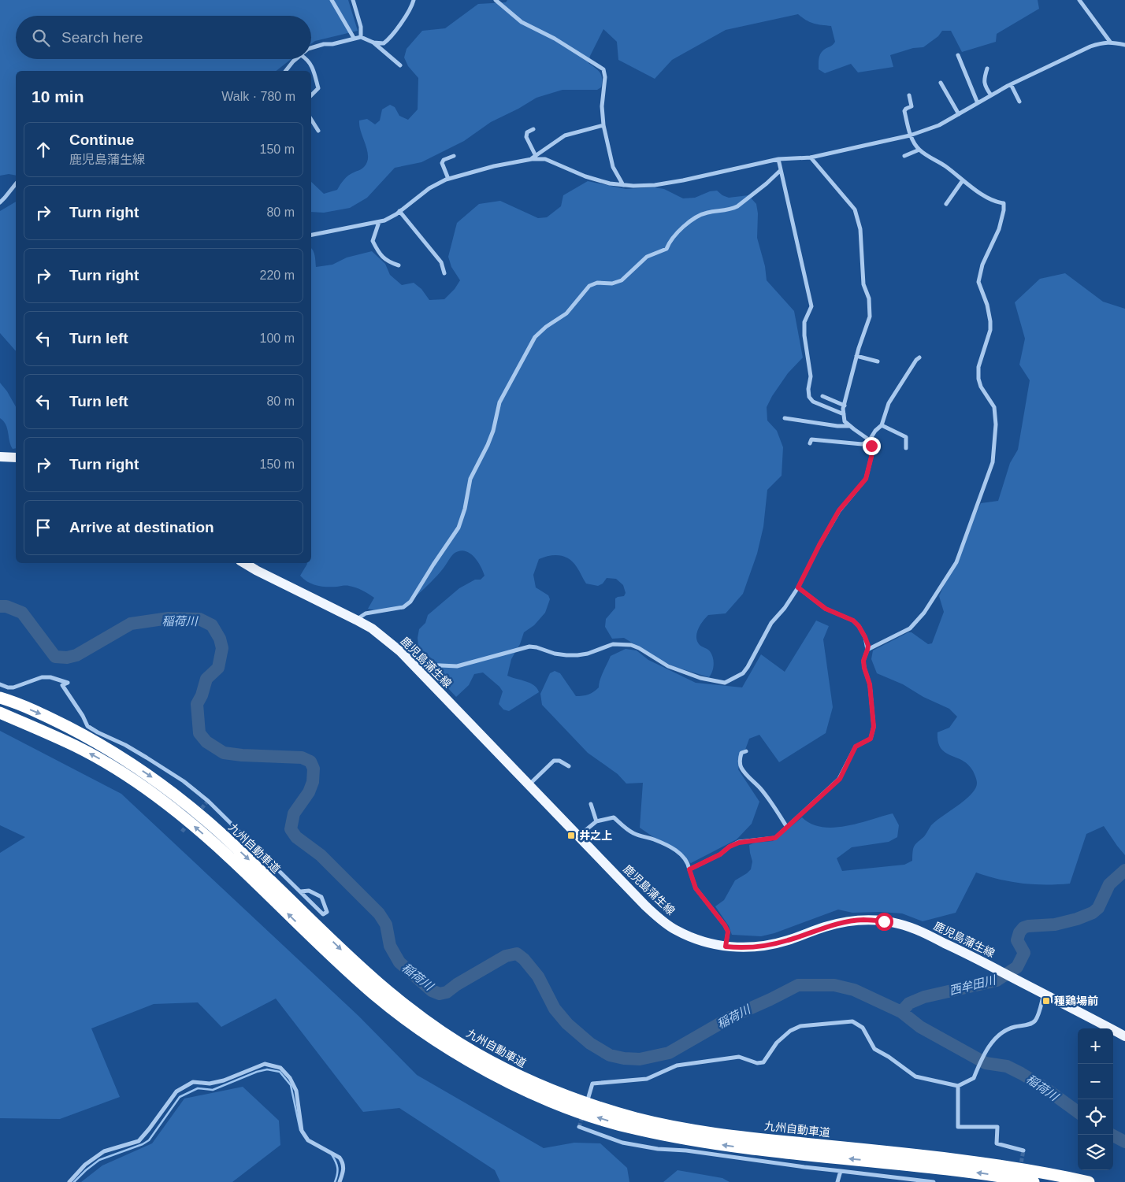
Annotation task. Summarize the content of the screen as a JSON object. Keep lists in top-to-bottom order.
{
  "streets": {
    "highway": ["九州自動車道"],
    "main road": ["鹿児島蒲生線"]
  },
  "water": ["稲荷川", "西牟田川"],
  "places": {
    "transit": ["井之上", "種鶏場前"]
  },
  "page": {
    "search": "Search here",
    "heading": ["10 min", "Walk · 780 m"],
    "list": [
      ["Continue", "鹿児島蒲生線", "150 m"],
      ["Turn right", "80 m"],
      ["Turn right", "220 m"],
      ["Turn left", "100 m"],
      ["Turn left", "80 m"],
      ["Turn right", "150 m"],
      "Arrive at destination"
    ],
    "map_buttons": ["+", "−"]
  }
}
